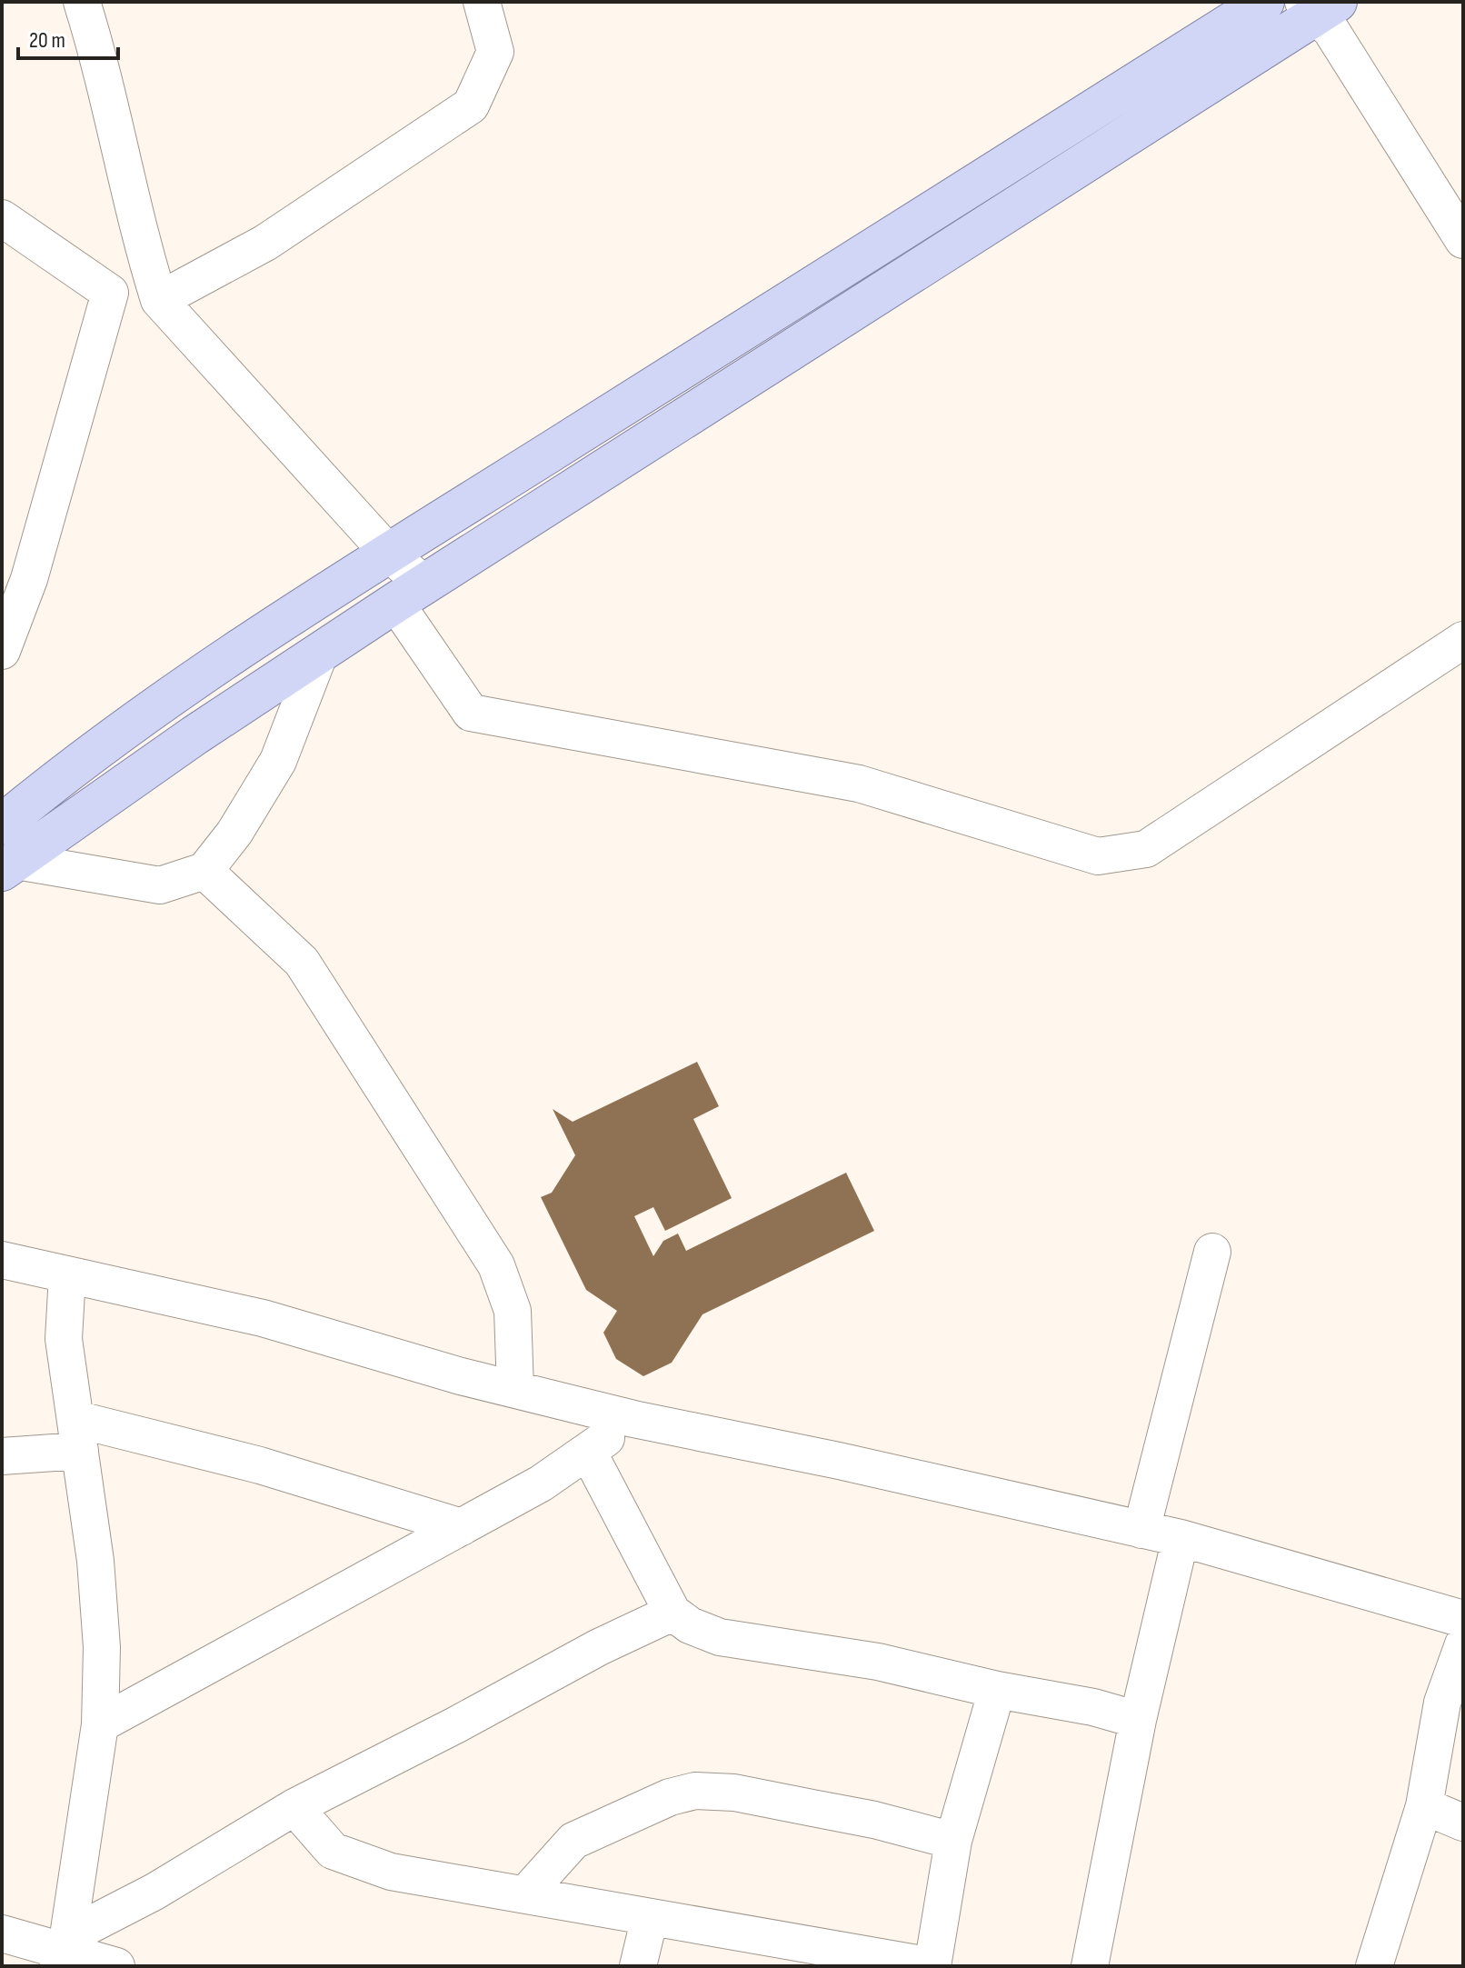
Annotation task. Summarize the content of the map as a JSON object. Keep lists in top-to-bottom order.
{
  "scale_bar": "20 m"
}
